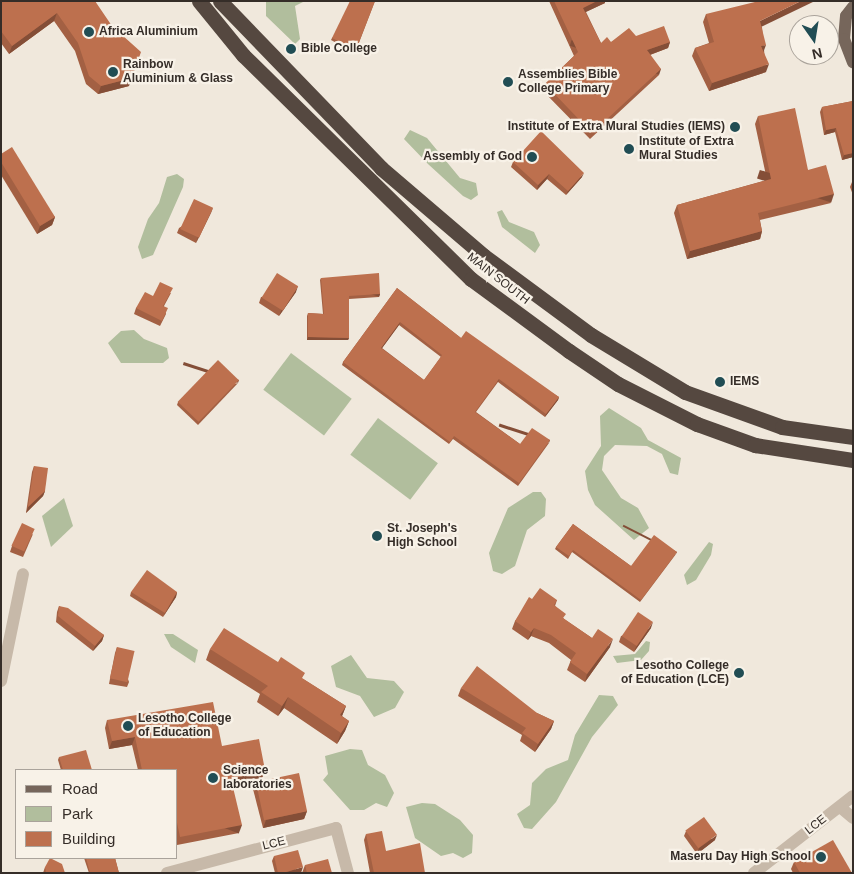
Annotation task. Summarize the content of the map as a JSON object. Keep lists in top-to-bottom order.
{
  "streets": {
    "highway": ["MAIN SOUTH"],
    "street": ["LCE"]
  },
  "places": [
    "Africa Aluminium",
    "Bible College",
    "Rainbow Aluminium & Glass",
    "Assemblies Bible College Primary",
    "Institute of Extra Mural Studies (IEMS)",
    "Institute of Extra Mural Studies",
    "Assembly of God",
    "IEMS",
    "St. Joseph's High School",
    "Lesotho College of Education (LCE)",
    "Lesotho College of Education",
    "Science laboratories",
    "Maseru Day High School"
  ],
  "legend": ["Road", "Park", "Building"],
  "north": "bottom"
}
